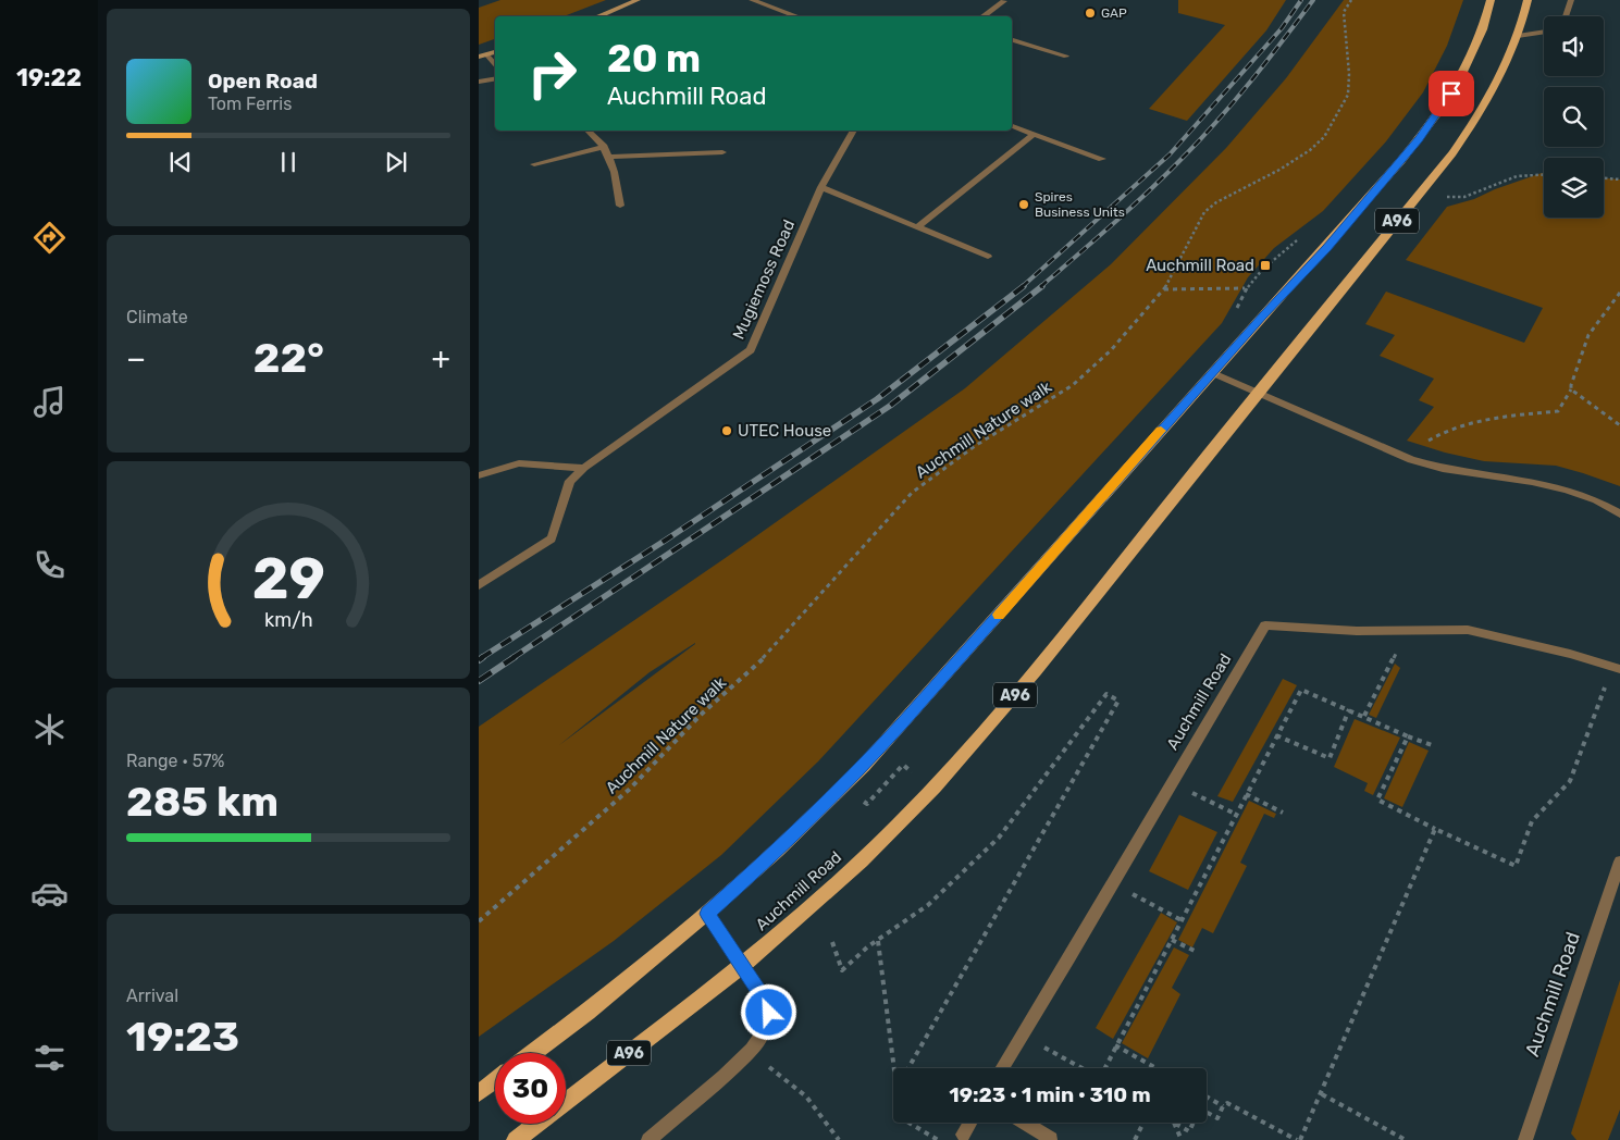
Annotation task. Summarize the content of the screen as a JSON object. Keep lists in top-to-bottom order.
{
  "streets": {
    "main road": ["A96", "Auchmill Road"],
    "street": ["Mugiemoss Road"],
    "path": ["Auchmill Nature walk"]
  },
  "places": {
    "other": ["GAP", "Spires Business Units", "UTEC House"],
    "transit": ["Auchmill Road"]
  },
  "page": {
    "tabs": "19:22",
    "turn": ["20 m", "Auchmill Road"],
    "song": ["Open Road", "Tom Ferris"],
    "tile": [
      "Climate",
      ["Range · 57%", "285 km"],
      ["Arrival", "19:23"]
    ],
    "heat": ["−", "22°", "+"],
    "limit": "30",
    "trip": "19:23 · 1 min · 310 m",
    "gauge": ["29", "km/h"]
  }
}
